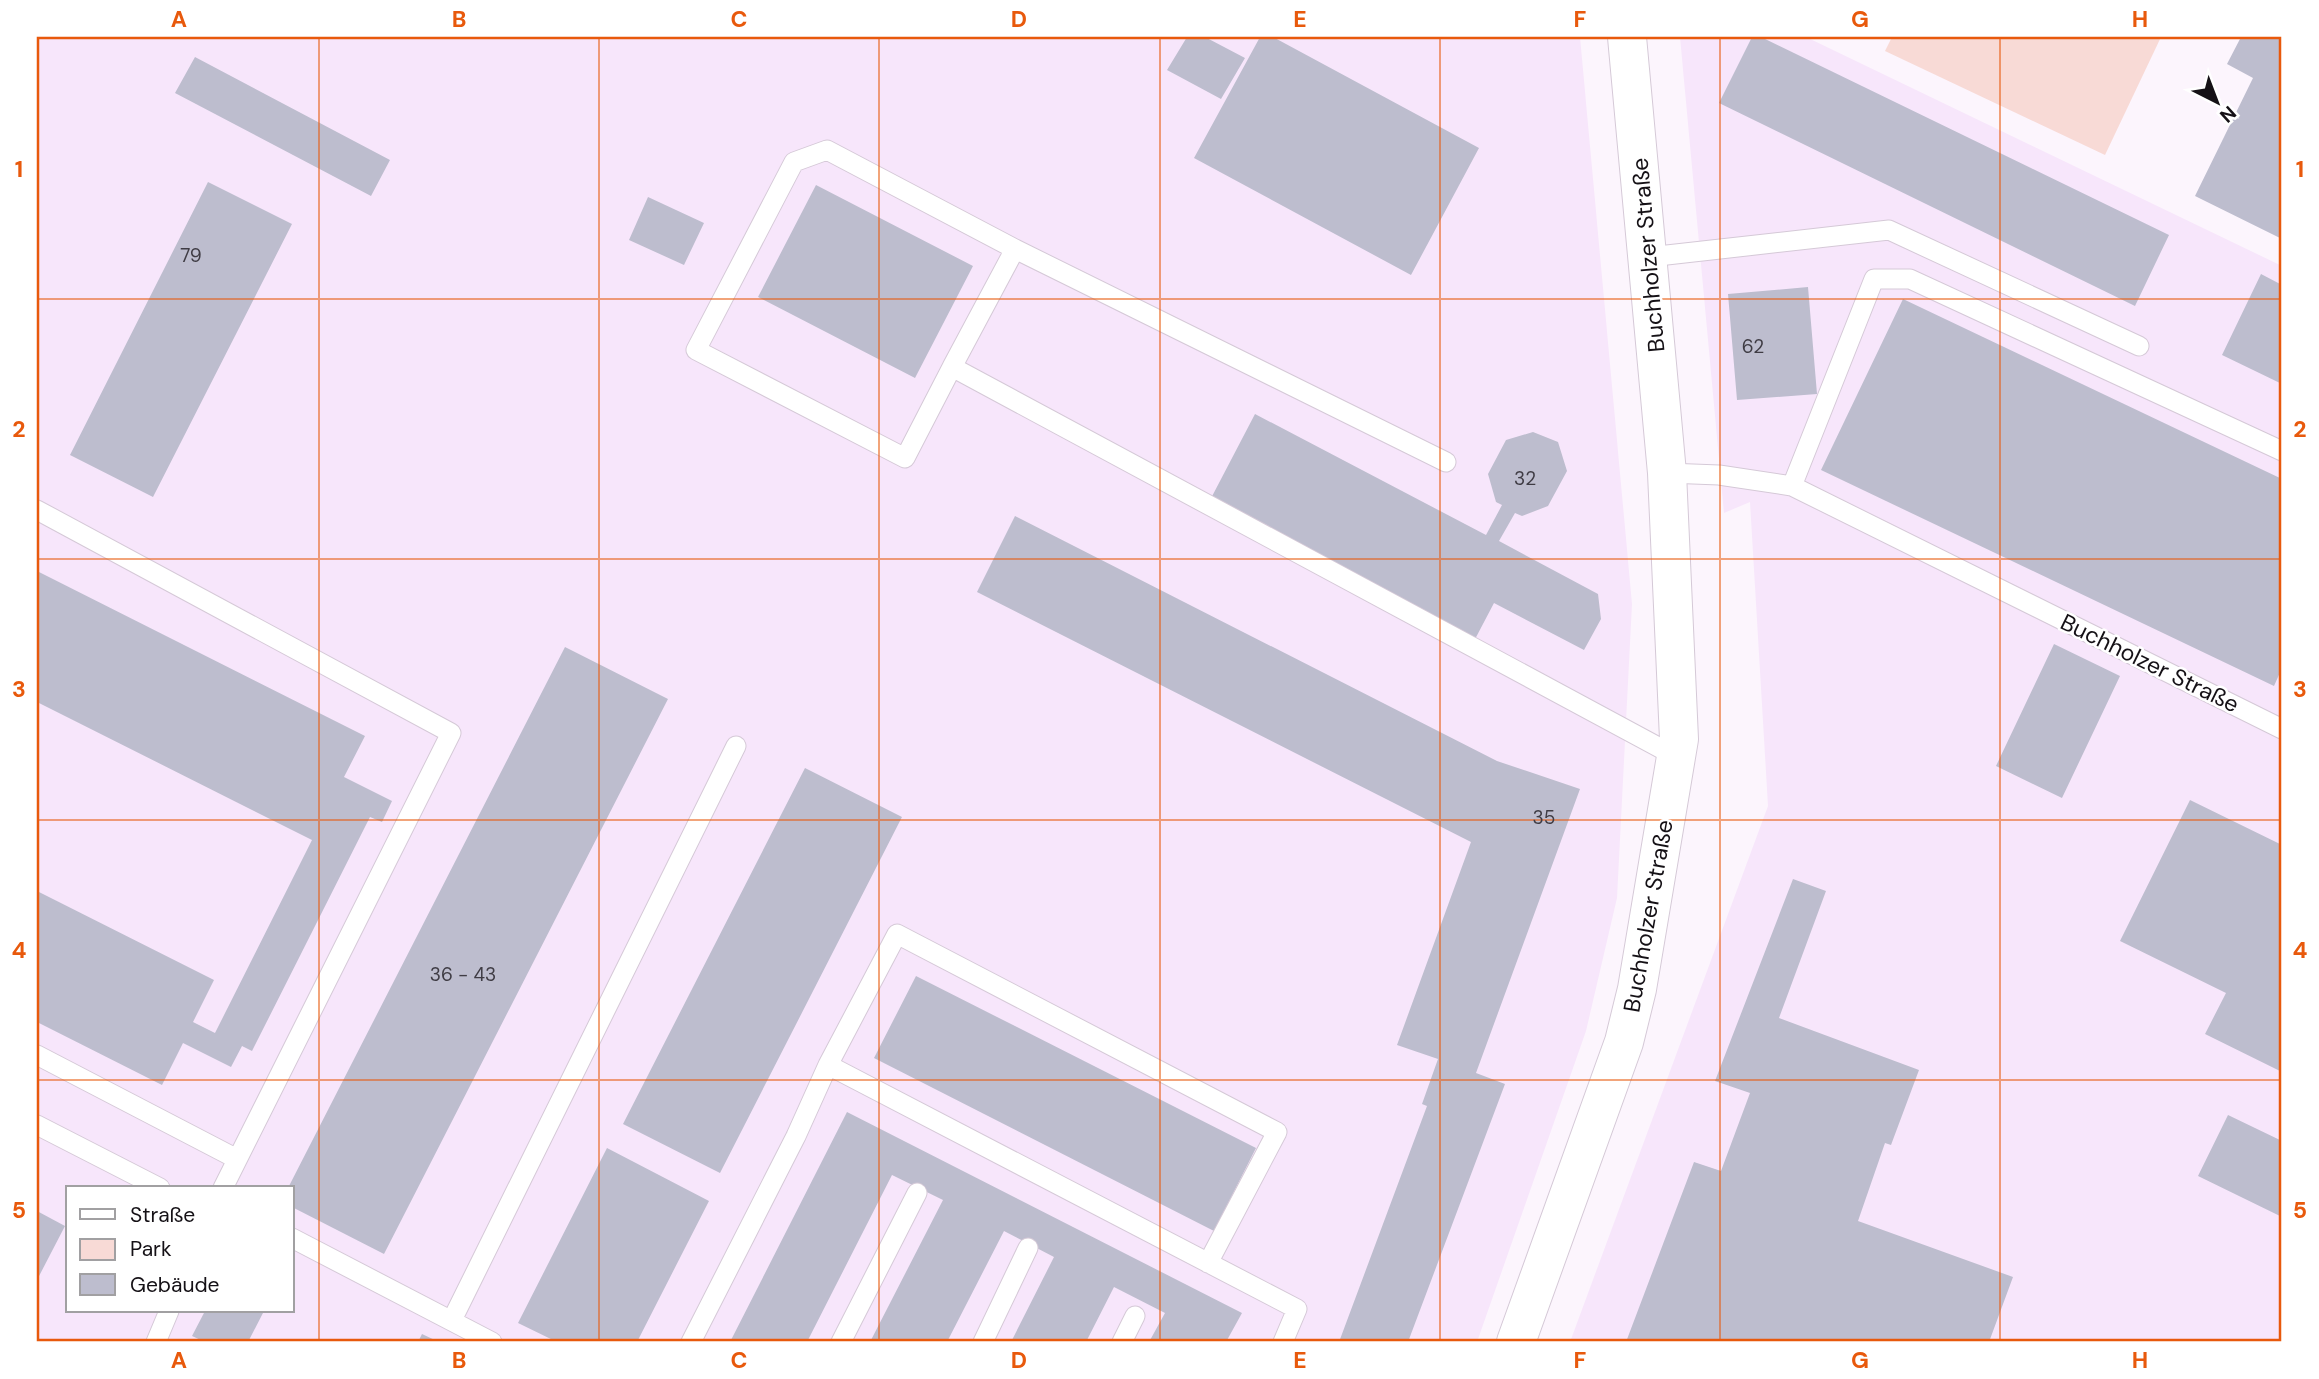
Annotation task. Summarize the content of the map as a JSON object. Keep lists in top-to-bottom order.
{
  "streets": {
    "street": ["Buchholzer Straße"]
  },
  "house_numbers": [
    "79",
    "62",
    "32",
    "35",
    "36 - 43"
  ],
  "legend": ["Straße", "Park", "Gebäude"],
  "north": "bottom right",
  "grid": {
    "columns": [
      "A",
      "B",
      "C",
      "D",
      "E",
      "F",
      "G",
      "H"
    ],
    "rows": [
      "1",
      "2",
      "3",
      "4",
      "5"
    ]
  }
}
